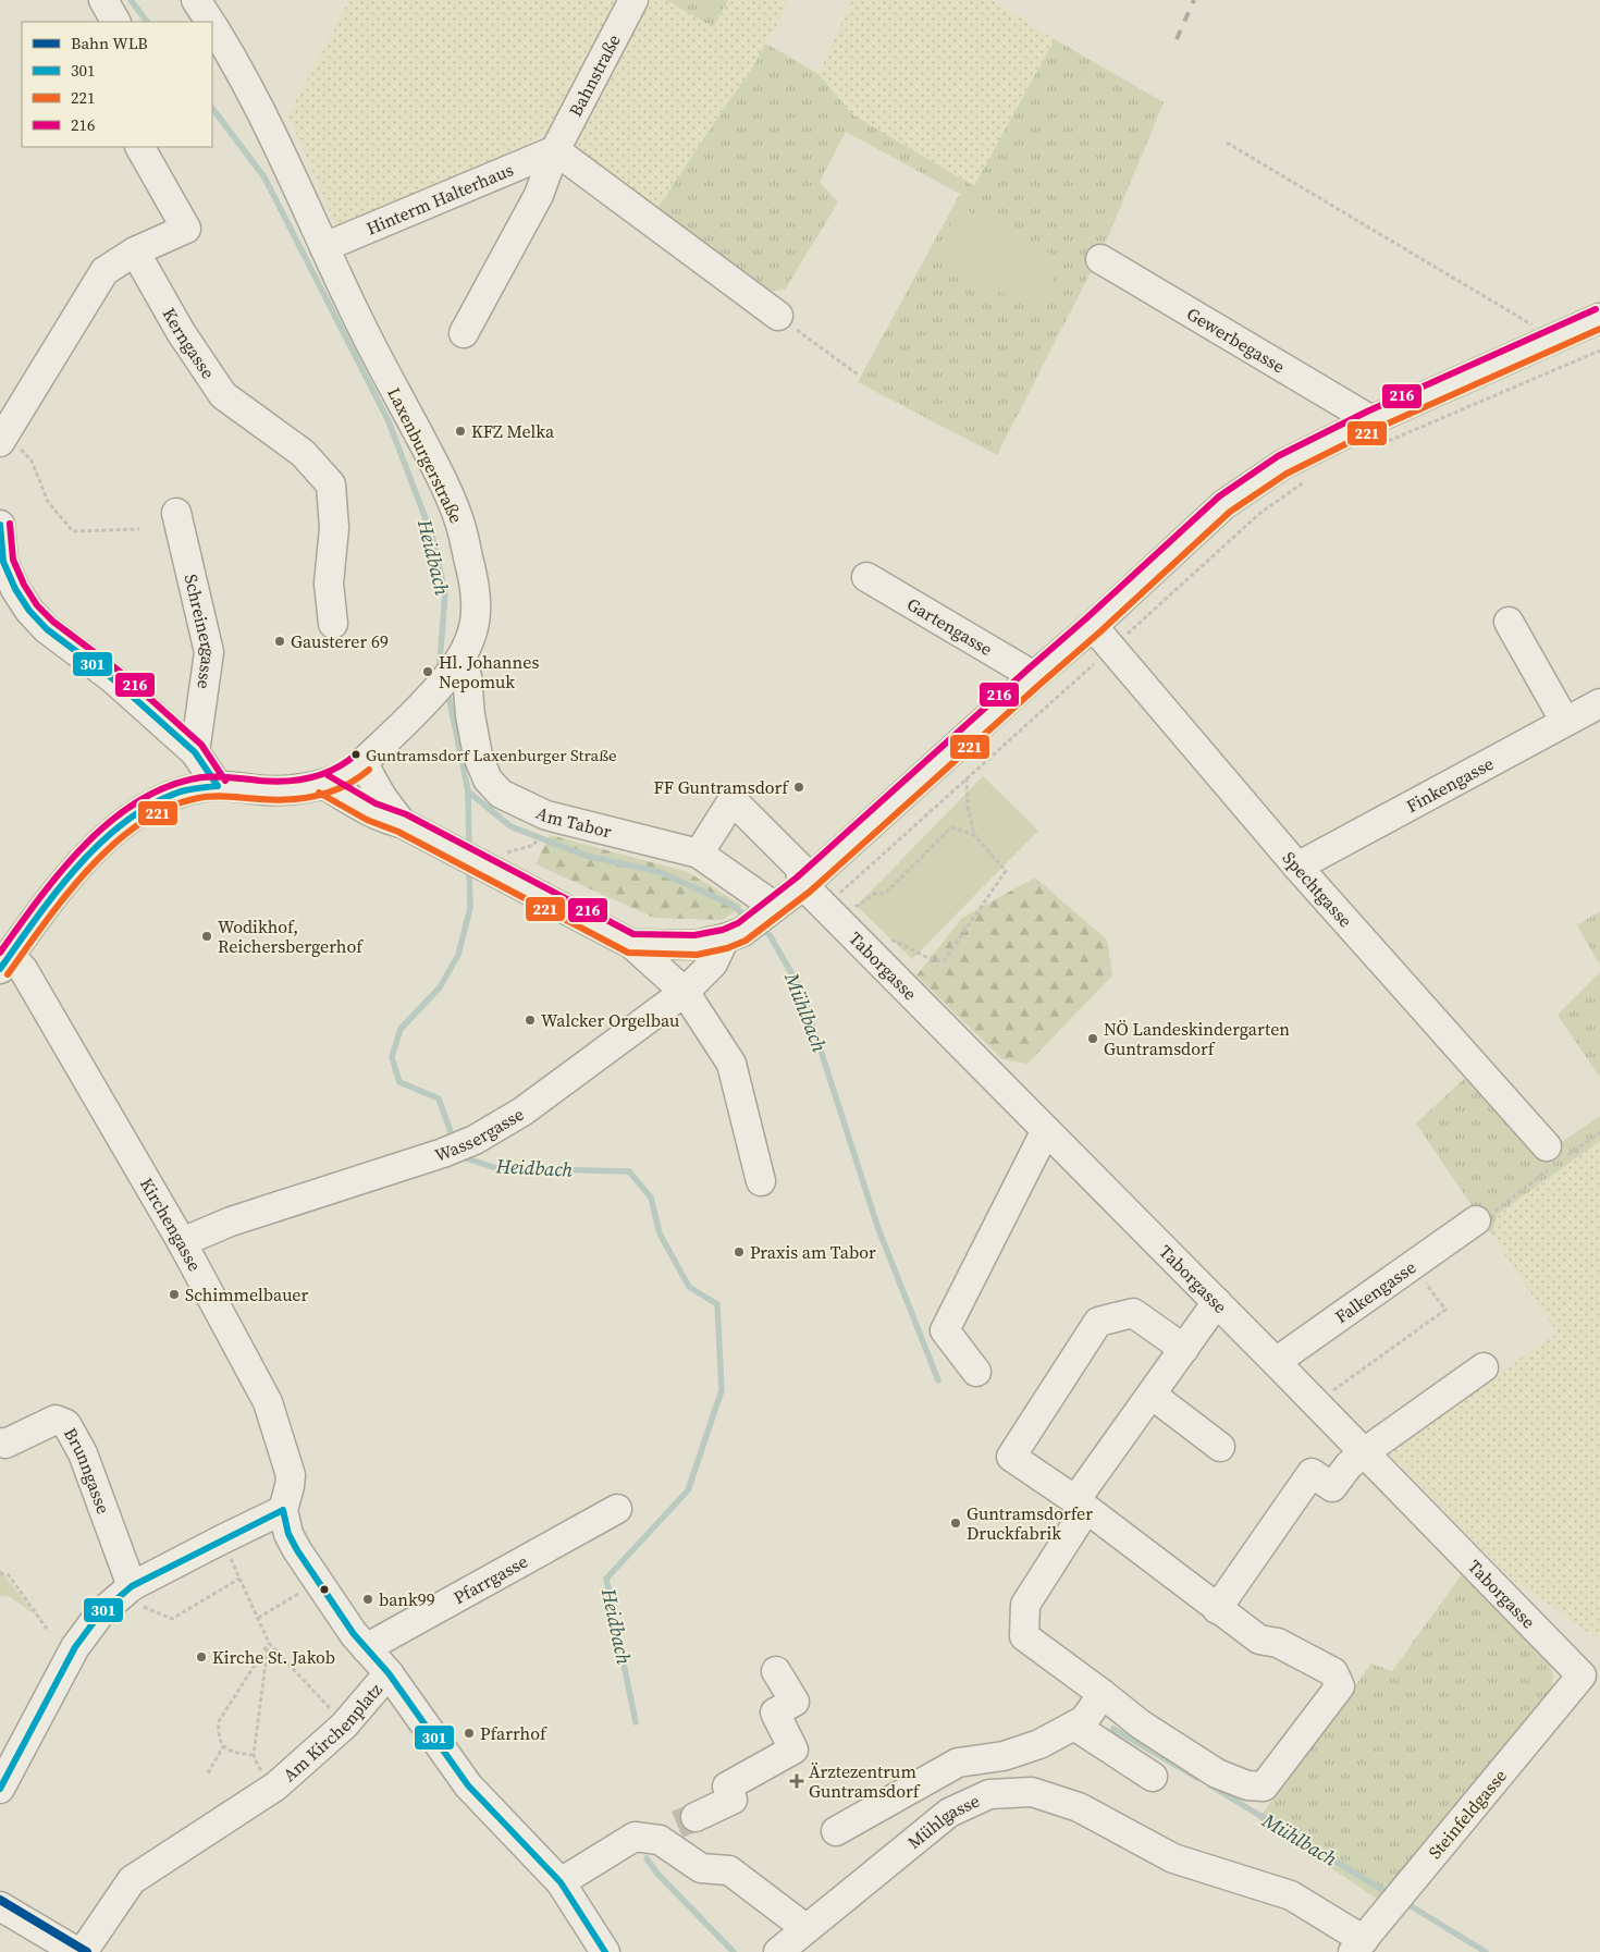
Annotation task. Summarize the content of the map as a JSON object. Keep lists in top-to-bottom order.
{
  "streets": {
    "street": [
      "Bahnstraße",
      "Hinterm Halterhaus",
      "Gewerbegasse",
      "Kerngasse",
      "Laxenburgerstraße",
      "Gartengasse",
      "Schreinergasse",
      "Finkengasse",
      "Am Tabor",
      "Spechtgasse",
      "Taborgasse",
      "Wassergasse",
      "Kirchengasse",
      "Falkengasse",
      "Brunngasse",
      "Pfarrgasse",
      "Am Kirchenplatz",
      "Steinfeldgasse",
      "Mühlgasse"
    ]
  },
  "crossings": [
    ["Bahnstraße", "Hinterm Halterhaus"],
    ["Hinterm Halterhaus", "Laxenburgerstraße"],
    ["Laxenburgerstraße", "Am Tabor"],
    ["Laxenburgerstraße", "Kirchengasse"],
    ["Finkengasse", "Spechtgasse"],
    ["Taborgasse", "Falkengasse"],
    ["Taborgasse", "Steinfeldgasse"],
    ["Wassergasse", "Kirchengasse"],
    ["Kirchengasse", "Am Kirchenplatz"],
    ["Pfarrgasse", "Am Kirchenplatz"],
    ["Steinfeldgasse", "Mühlgasse"]
  ],
  "water": ["Heidbach", "Mühlbach"],
  "places": {
    "other": [
      "KFZ Melka",
      "Gausterer 69",
      "Hl. Johannes Nepomuk",
      "Guntramsdorf Laxenburger Straße",
      "FF Guntramsdorf",
      "Wodikhof, Reichersbergerhof",
      "Walcker Orgelbau",
      "NÖ Landeskindergarten Guntramsdorf",
      "Praxis am Tabor",
      "Schimmelbauer",
      "Guntramsdorfer Druckfabrik",
      "bank99",
      "Kirche St. Jakob",
      "Pfarrhof"
    ],
    "health": ["Ärztezentrum Guntramsdorf"]
  },
  "lines": [
    "transit line 216",
    "transit line 221",
    "transit line 301",
    "rail line WLB"
  ],
  "legend": [
    "Bahn WLB",
    "301",
    "221",
    "216"
  ]
}
